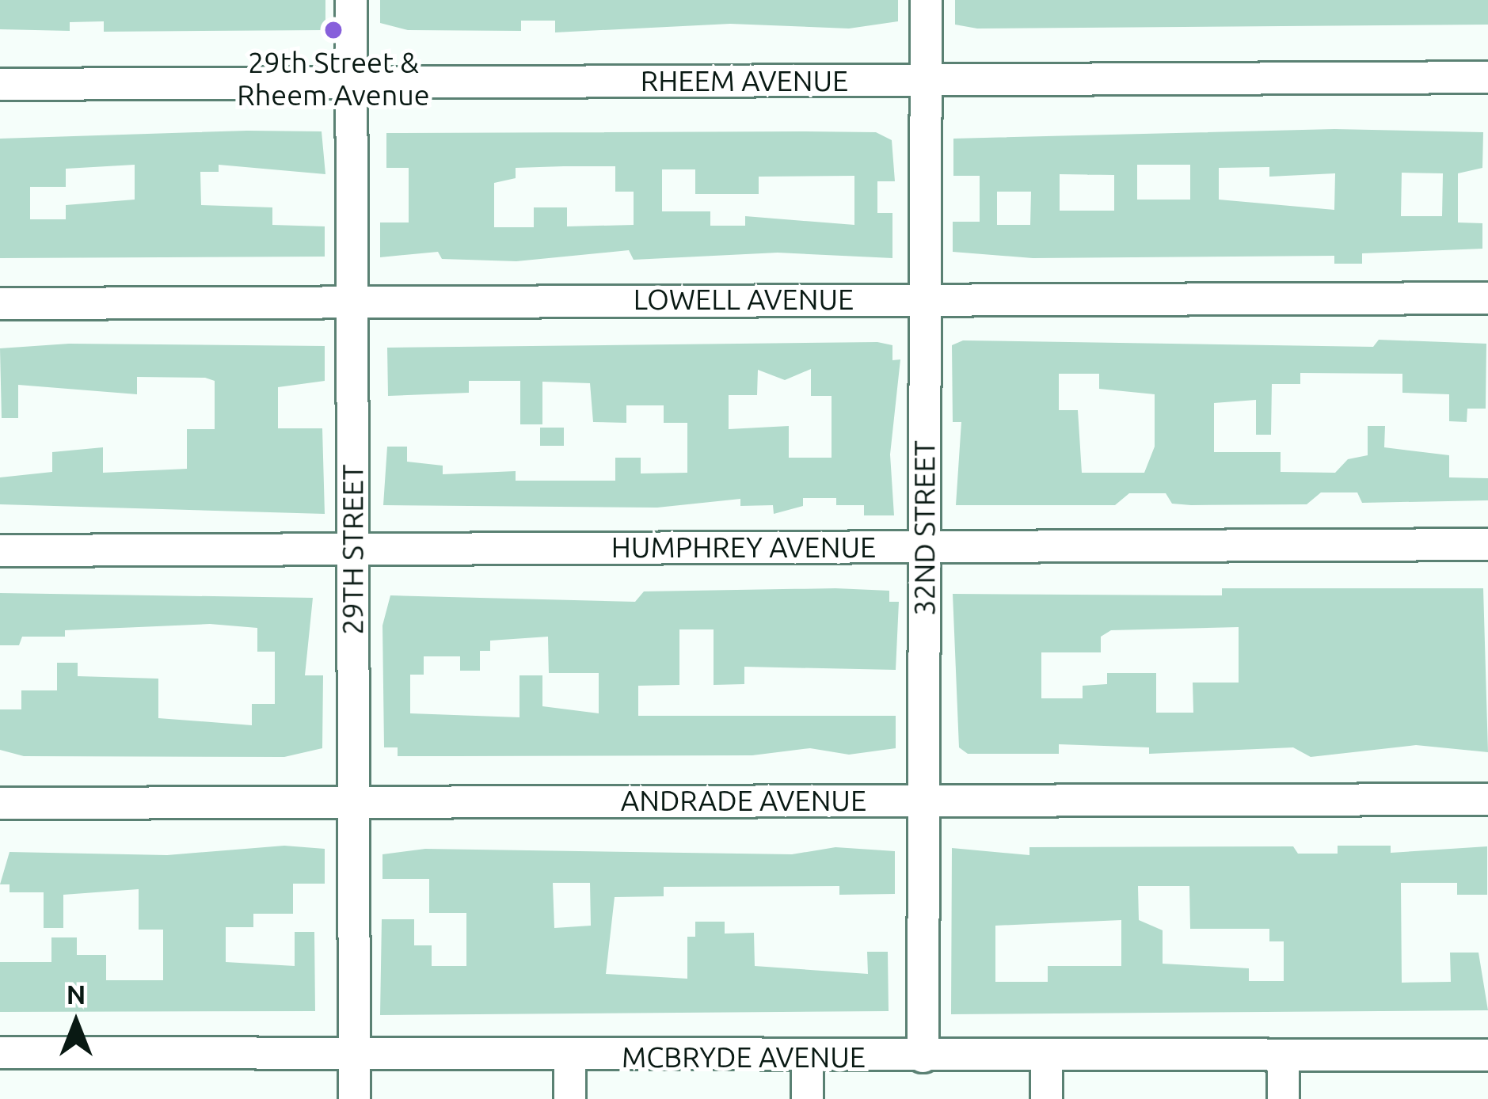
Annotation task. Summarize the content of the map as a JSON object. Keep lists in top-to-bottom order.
{
  "streets": {
    "street": [
      "RHEEM AVENUE",
      "LOWELL AVENUE",
      "32ND STREET",
      "HUMPHREY AVENUE",
      "29TH STREET",
      "ANDRADE AVENUE",
      "MCBRYDE AVENUE"
    ]
  },
  "crossings": [
    ["RHEEM AVENUE", "32ND STREET"],
    ["RHEEM AVENUE", "29TH STREET"],
    ["LOWELL AVENUE", "32ND STREET"],
    ["LOWELL AVENUE", "29TH STREET"],
    ["32ND STREET", "HUMPHREY AVENUE"],
    ["32ND STREET", "ANDRADE AVENUE"],
    ["32ND STREET", "MCBRYDE AVENUE"],
    ["HUMPHREY AVENUE", "29TH STREET"],
    ["29TH STREET", "ANDRADE AVENUE"],
    ["29TH STREET", "MCBRYDE AVENUE"]
  ],
  "places": ["29th Street & Rheem Avenue"],
  "north": "top"
}
